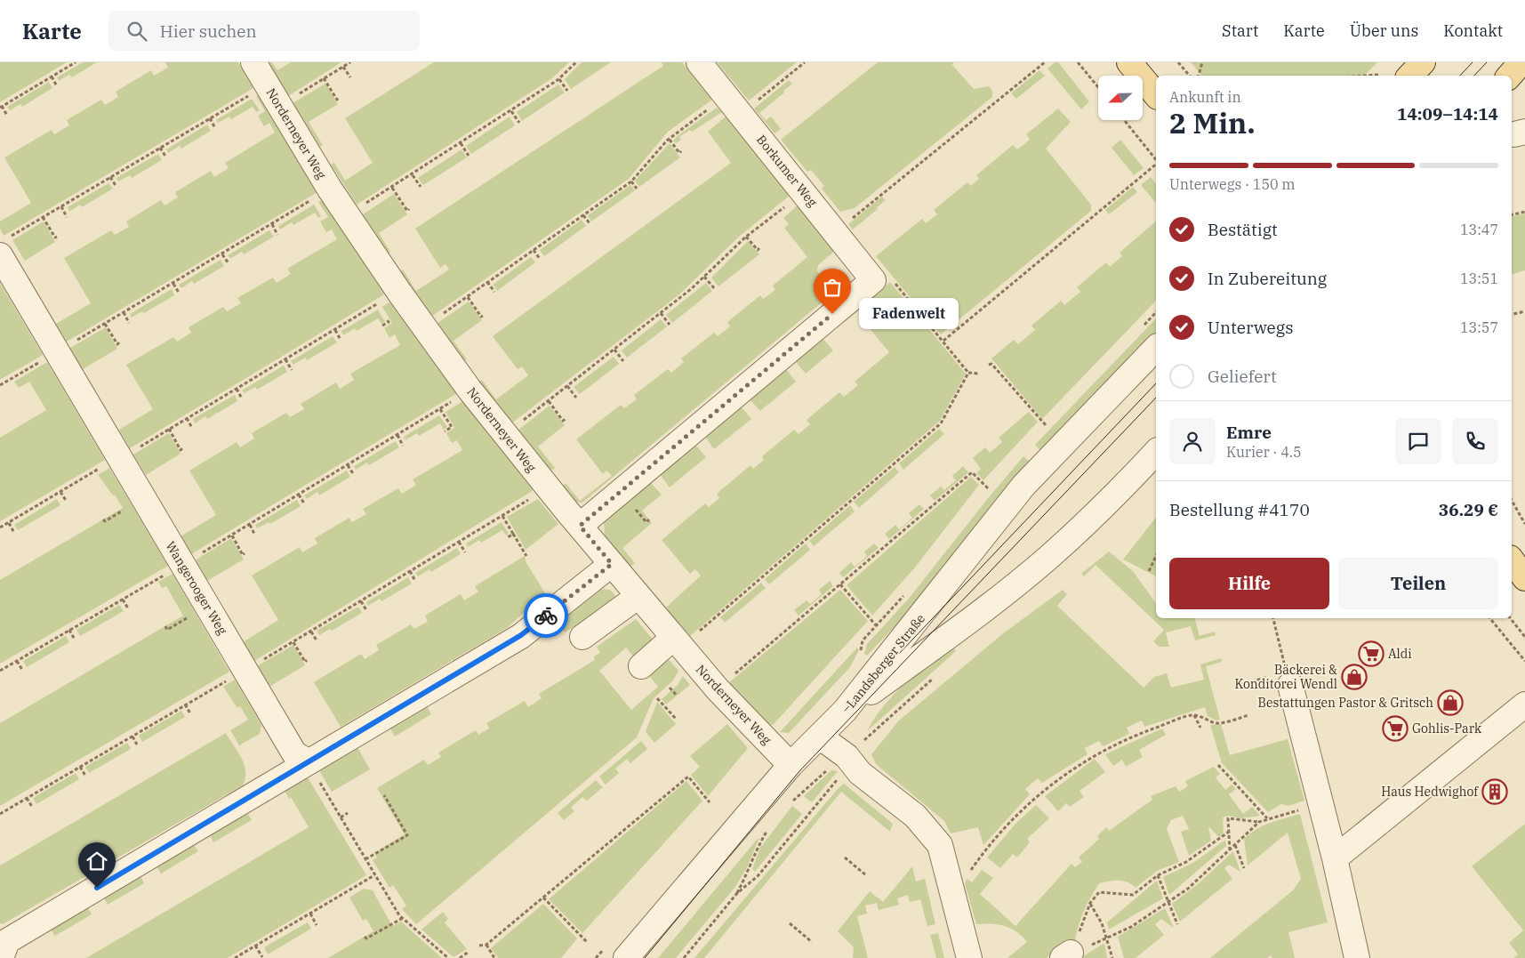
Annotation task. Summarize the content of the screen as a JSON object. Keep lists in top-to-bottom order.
{
  "streets": {
    "street": [
      "Norderneyer Weg",
      "Borkumer Weg",
      "Wangerooger Weg",
      "Landsberger Straße"
    ]
  },
  "places": {
    "other": ["Fadenwelt"],
    "supermarket": ["Aldi", "Gohlis-Park"],
    "shop": ["Bäckerei & Konditorei Wendl", "Bestattungen Pastor & Gritsch"],
    "building": ["Haus Hedwighof"]
  },
  "north": "left",
  "page": {
    "header": "Karte",
    "search": "Hier suchen",
    "nav": [
      "Start",
      "Karte",
      "Über uns",
      "Kontakt"
    ],
    "heading": ["2 Min.", "Ankunft in", "14:09–14:14"],
    "panel": [
      "Emre",
      "Kurier · 4.5",
      "Bestellung #4170",
      "36.29 €"
    ],
    "bar": "Unterwegs · 150 m",
    "list": [
      ["Bestätigt", "13:47"],
      ["In Zubereitung", "13:51"],
      ["Unterwegs", "13:57"],
      "Geliefert"
    ],
    "bubble": "Fadenwelt",
    "buttons": ["Hilfe", "Teilen"]
  }
}
